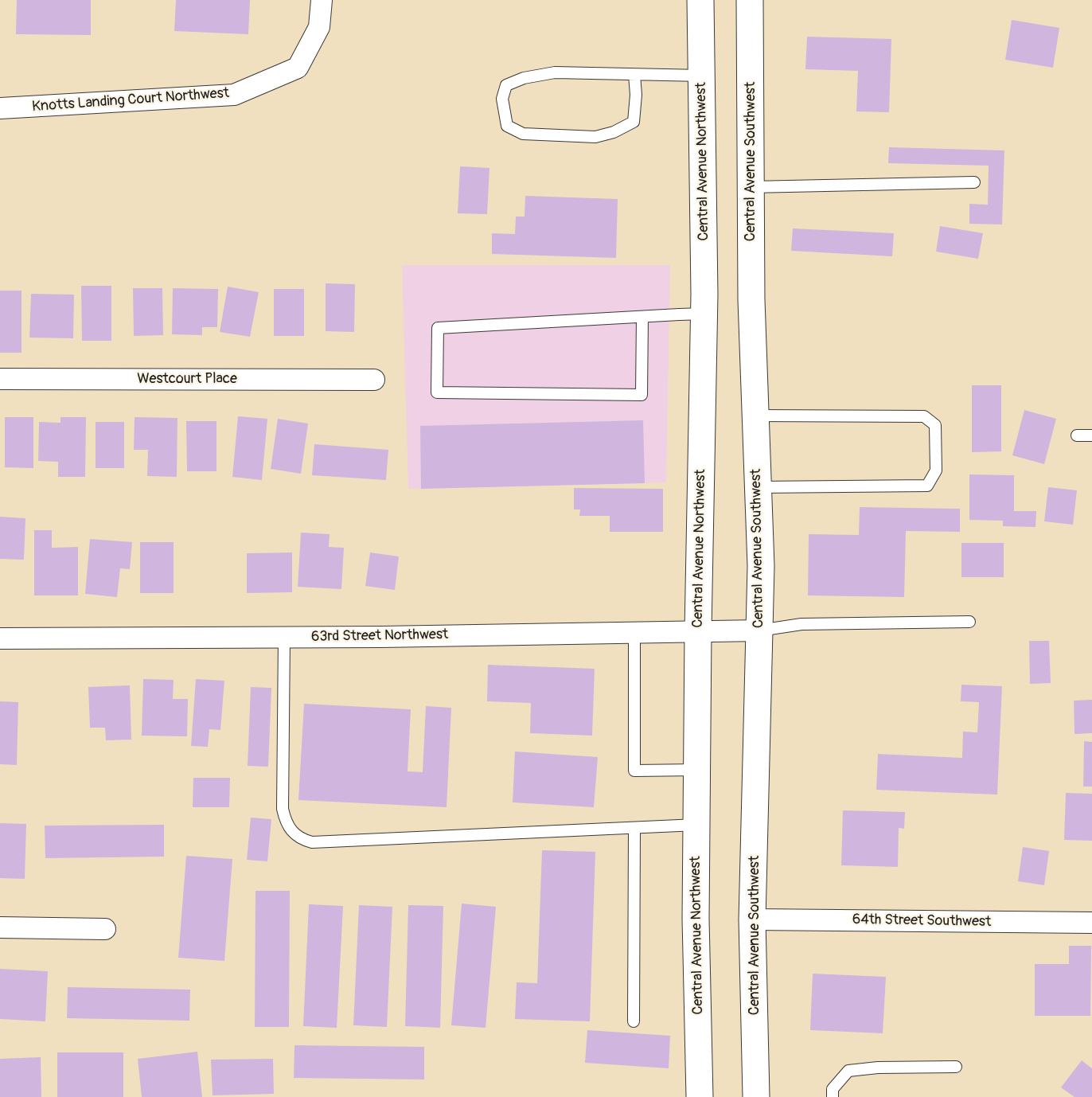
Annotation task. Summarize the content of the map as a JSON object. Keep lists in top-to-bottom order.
{
  "streets": {
    "main road": ["Central Avenue Northwest", "Central Avenue Southwest"],
    "street": [
      "Knotts Landing Court Northwest",
      "Westcourt Place",
      "63rd Street Northwest",
      "64th Street Southwest"
    ]
  },
  "crossings": [
    ["Central Avenue Northwest", "63rd Street Northwest"],
    ["Central Avenue Southwest", "63rd Street Northwest"],
    ["Central Avenue Southwest", "64th Street Southwest"]
  ]
}
